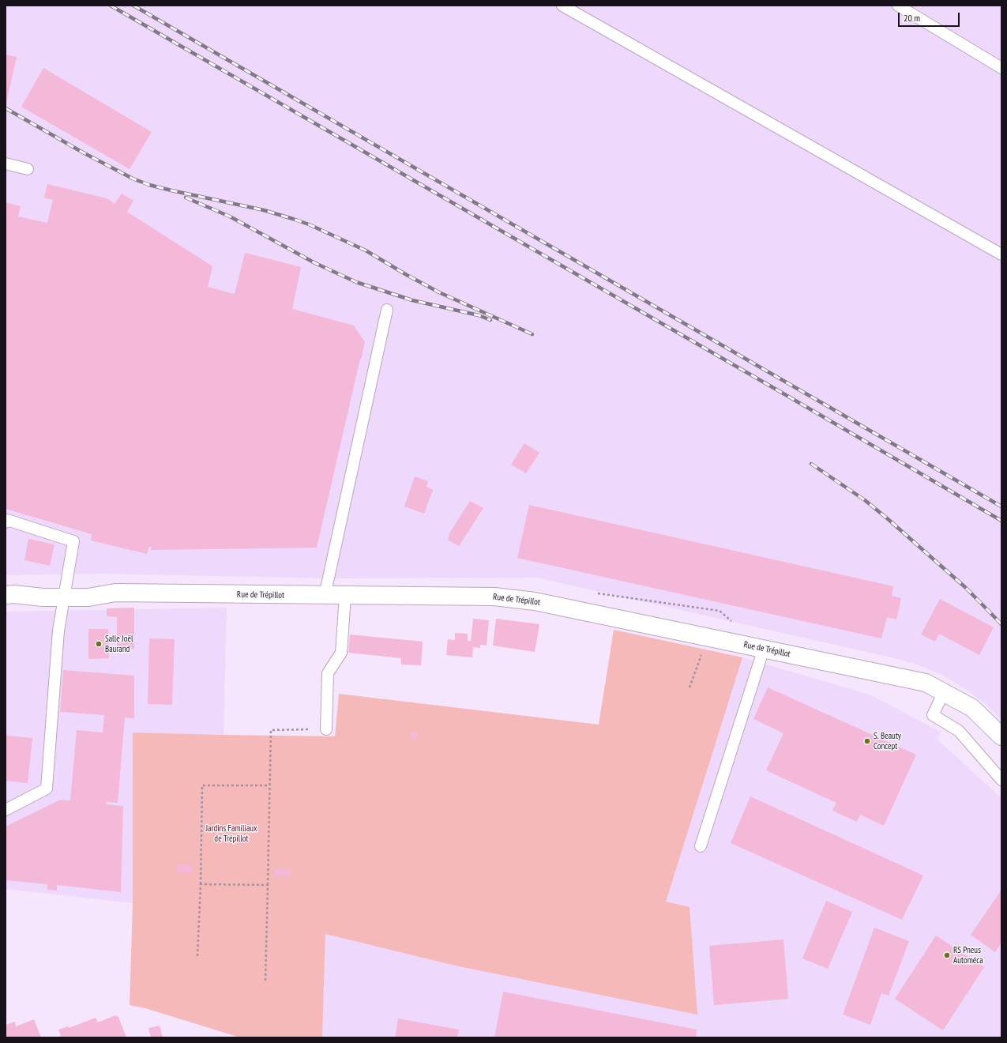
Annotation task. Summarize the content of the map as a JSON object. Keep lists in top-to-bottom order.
{
  "streets": {
    "street": ["Rue de Trépillot"]
  },
  "parks": ["Jardins Familiaux de Trépillot"],
  "places": ["Salle Joël Baurand", "S. Beauty Concept", "RS Pneus Automéca"],
  "scale_bar": "20 m"
}
